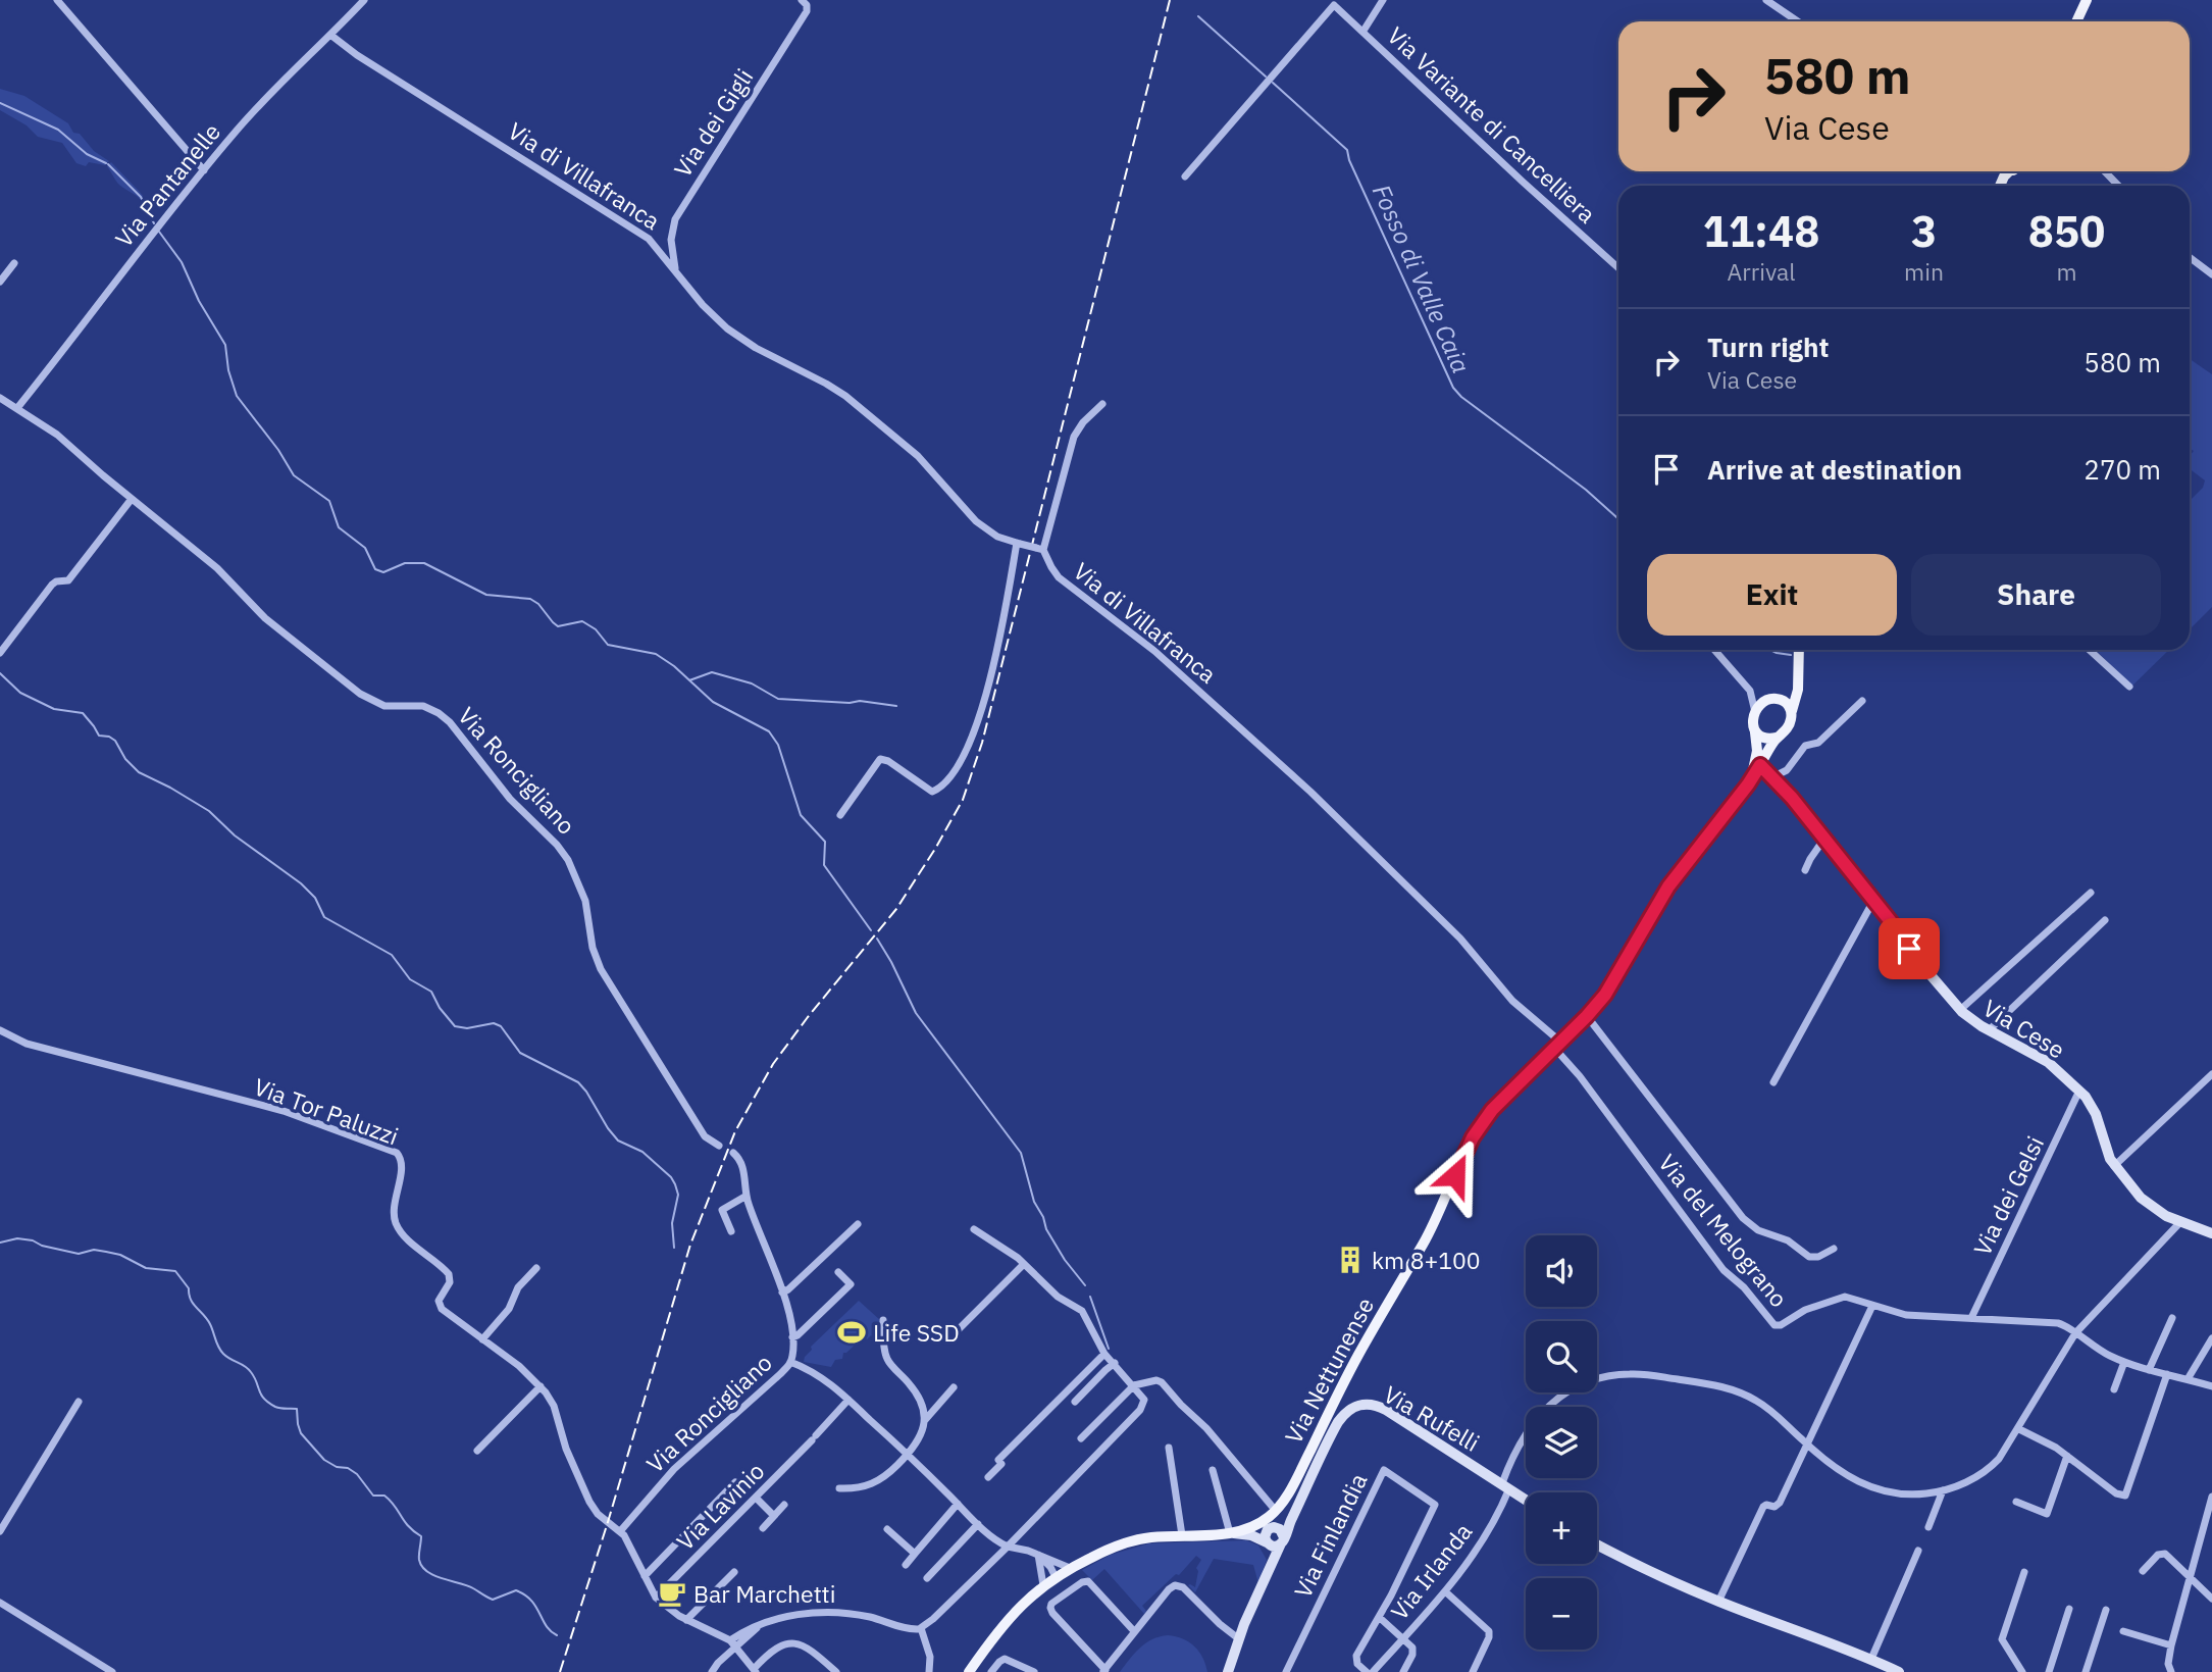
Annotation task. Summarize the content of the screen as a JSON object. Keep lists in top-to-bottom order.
{
  "streets": {
    "main road": ["Via Nettunense"],
    "street": [
      "Via dei Gigli",
      "Via Variante di Cancelliera",
      "Via di Villafranca",
      "Via Pantanelle",
      "Via Roncigliano",
      "Via Cese",
      "Via Tor Paluzzi",
      "Via dei Gelsi",
      "Via del Melograno",
      "Via Rufelli",
      "Via Lavinio",
      "Via Finlandia",
      "Via Irlanda"
    ]
  },
  "crossings": [
    ["Via dei Gigli", "Via di Villafranca"],
    ["Via di Villafranca", "Via Pantanelle"],
    ["Via di Villafranca", "Via del Melograno"],
    ["Via di Villafranca", "Via Nettunense"],
    ["Via Pantanelle", "Via Roncigliano"],
    ["Via Roncigliano", "Via Tor Paluzzi"],
    ["Via Cese", "Via dei Gelsi"],
    ["Via Cese", "Via Nettunense"],
    ["Via Cese", "Via Irlanda"],
    ["Via Tor Paluzzi", "Via Lavinio"],
    ["Via dei Gelsi", "Via del Melograno"],
    ["Via del Melograno", "Via Nettunense"],
    ["Via del Melograno", "Via Irlanda"],
    ["Via Nettunense", "Via Rufelli"],
    ["Via Rufelli", "Via Irlanda"]
  ],
  "water": ["Fosso di Valle Caia"],
  "places": {
    "building": ["km 8+100"],
    "sports": ["Life SSD"],
    "cafe": ["Bar Marchetti"]
  },
  "page": {
    "turn": ["580 m", "Via Cese"],
    "eta": [
      "11:48",
      "Arrival",
      "3",
      "min",
      "850",
      "m"
    ],
    "list": [
      {
        "name": "Turn right",
        "note": "Via Cese",
        "value": "580 m"
      },
      {
        "name": "Arrive at destination",
        "value": "270 m"
      }
    ],
    "buttons": ["Exit", "Share"],
    "map_buttons": ["+", "−"]
  }
}
